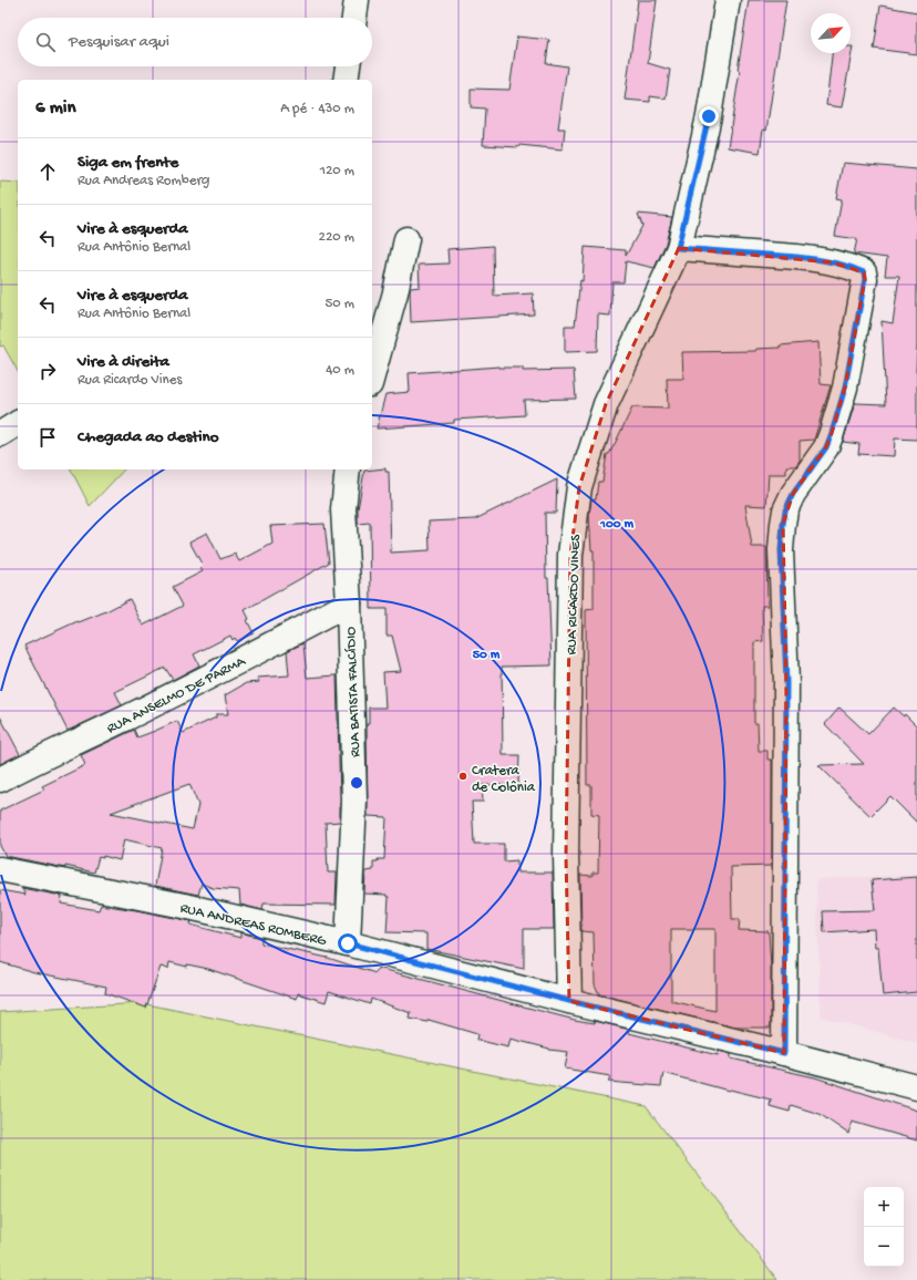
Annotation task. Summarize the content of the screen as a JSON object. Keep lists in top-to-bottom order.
{
  "streets": {
    "street": [
      "RUA RICARDO VINES",
      "RUA BATISTA FALCÍDIO",
      "RUA ANSELMO DE PARMA",
      "RUA ANDREAS ROMBERG"
    ]
  },
  "crossings": [
    ["RUA RICARDO VINES", "RUA ANDREAS ROMBERG"],
    ["RUA BATISTA FALCÍDIO", "RUA ANSELMO DE PARMA"],
    ["RUA BATISTA FALCÍDIO", "RUA ANDREAS ROMBERG"]
  ],
  "places": ["Cratera de Colônia"],
  "north": "top right",
  "page": {
    "search": "Pesquisar aqui",
    "heading": ["6 min", "A pé · 430 m"],
    "list": [
      ["Siga em frente", "Rua Andreas Romberg", "120 m"],
      ["Vire à esquerda", "Rua Antônio Bernal", "220 m"],
      ["Vire à esquerda", "Rua Antônio Bernal", "50 m"],
      ["Vire à direita", "Rua Ricardo Vines", "40 m"],
      "Chegada ao destino"
    ],
    "map_buttons": ["+", "−"]
  },
  "rings": ["100 m", "50 m"]
}
